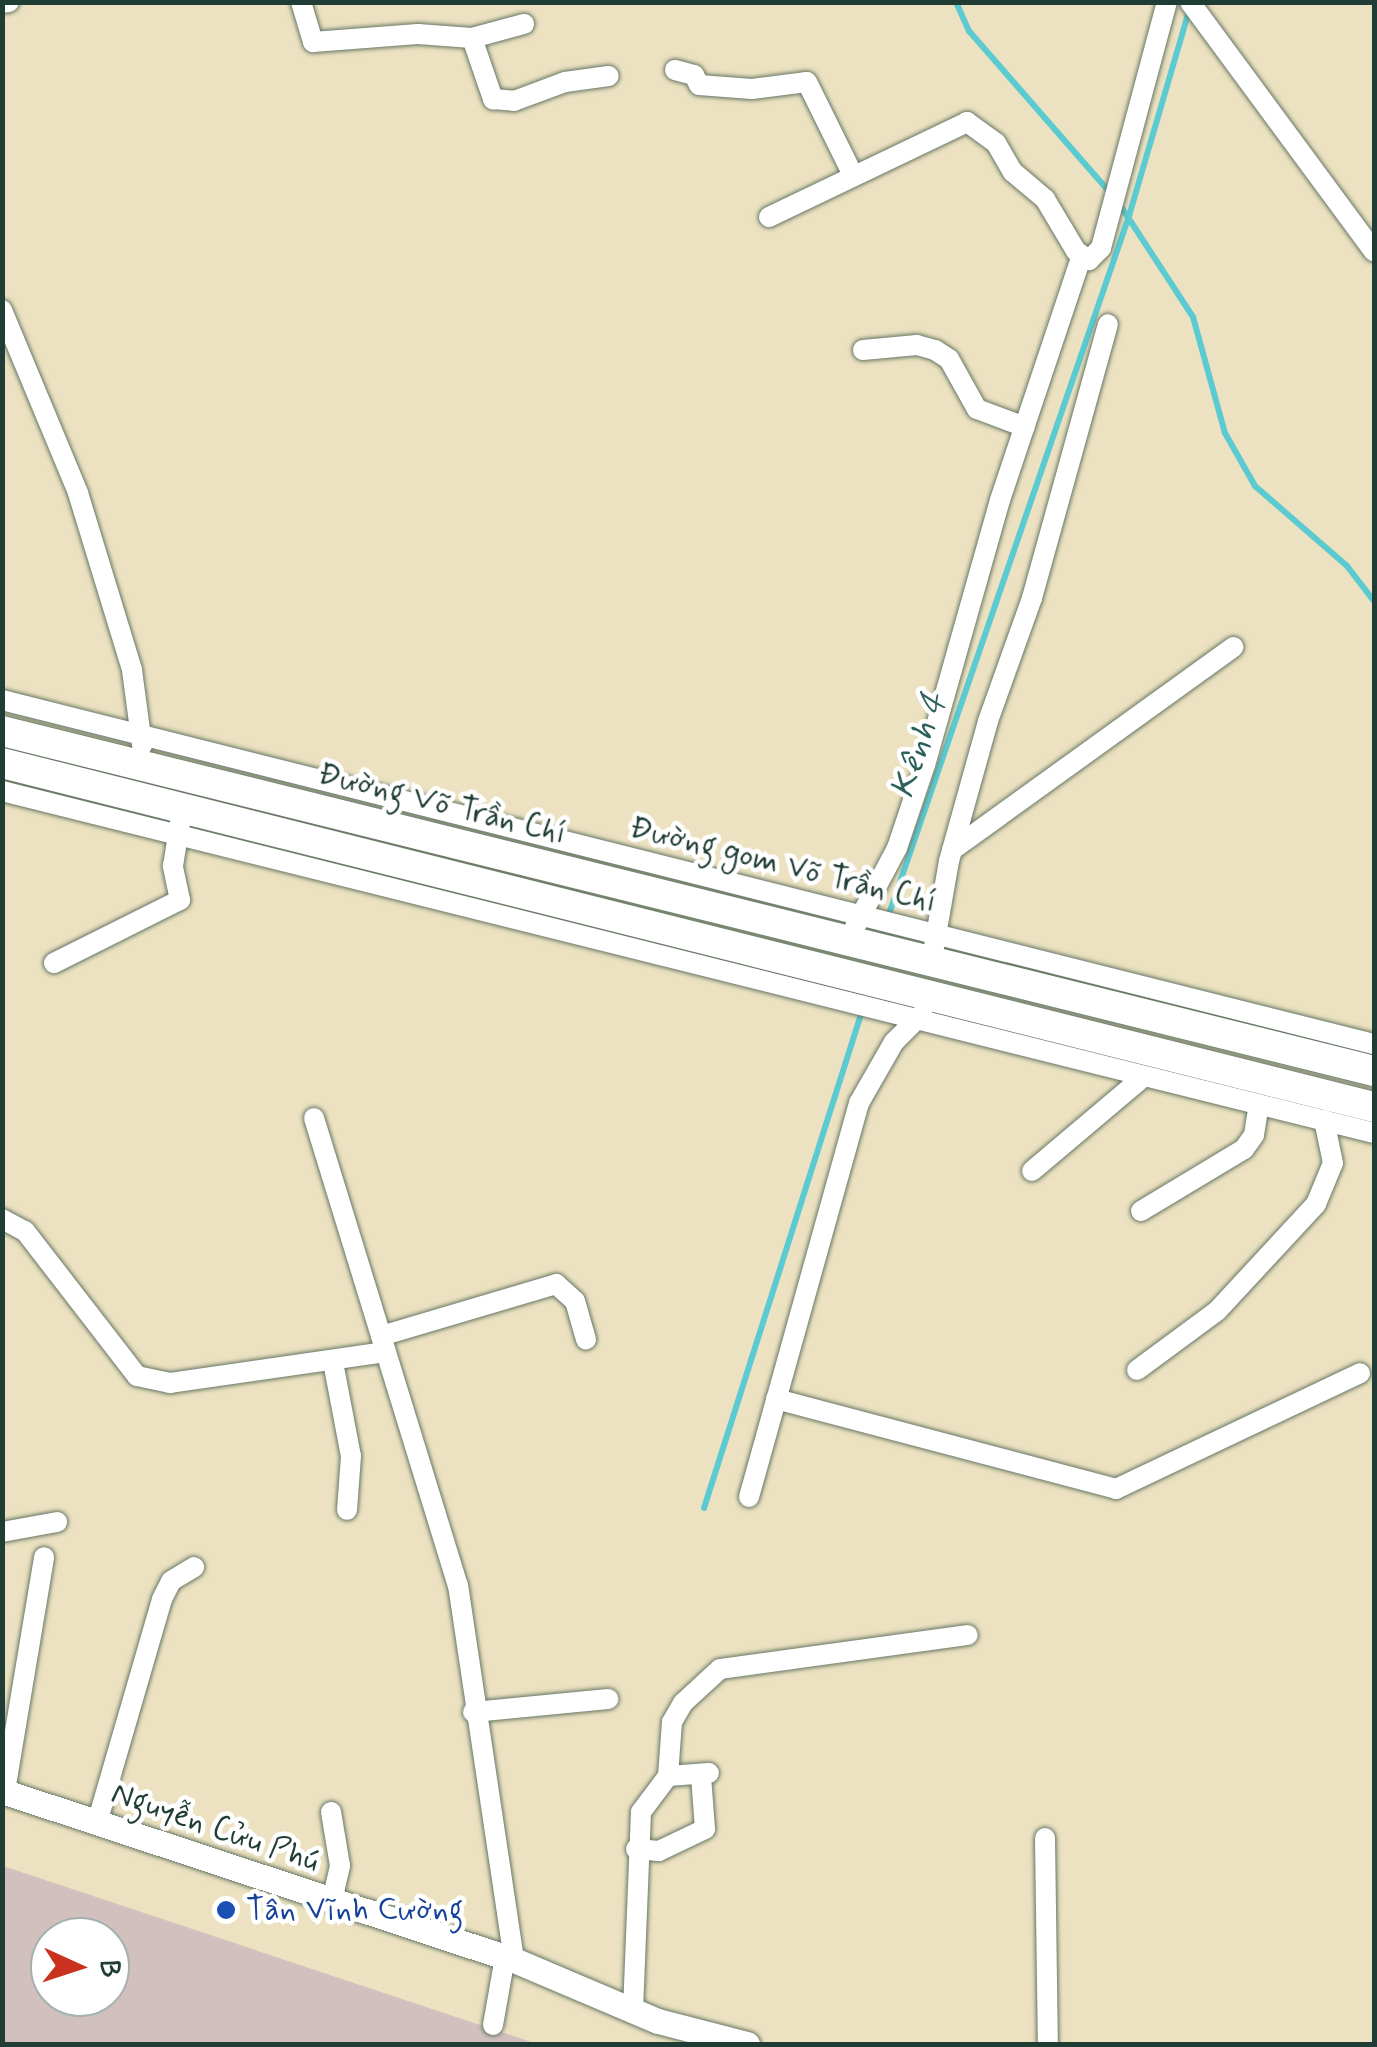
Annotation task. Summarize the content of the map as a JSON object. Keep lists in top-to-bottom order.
{
  "streets": {
    "highway": ["Đường Võ Trần Chí"],
    "main road": ["Nguyễn Cửu Phú"],
    "street": ["Đường gom Võ Trần Chí"]
  },
  "crossings": [
    ["Đường Võ Trần Chí", "Đường gom Võ Trần Chí"]
  ],
  "water": ["Kênh 4"],
  "places": ["Tân Vĩnh Cường"],
  "north": "right"
}
